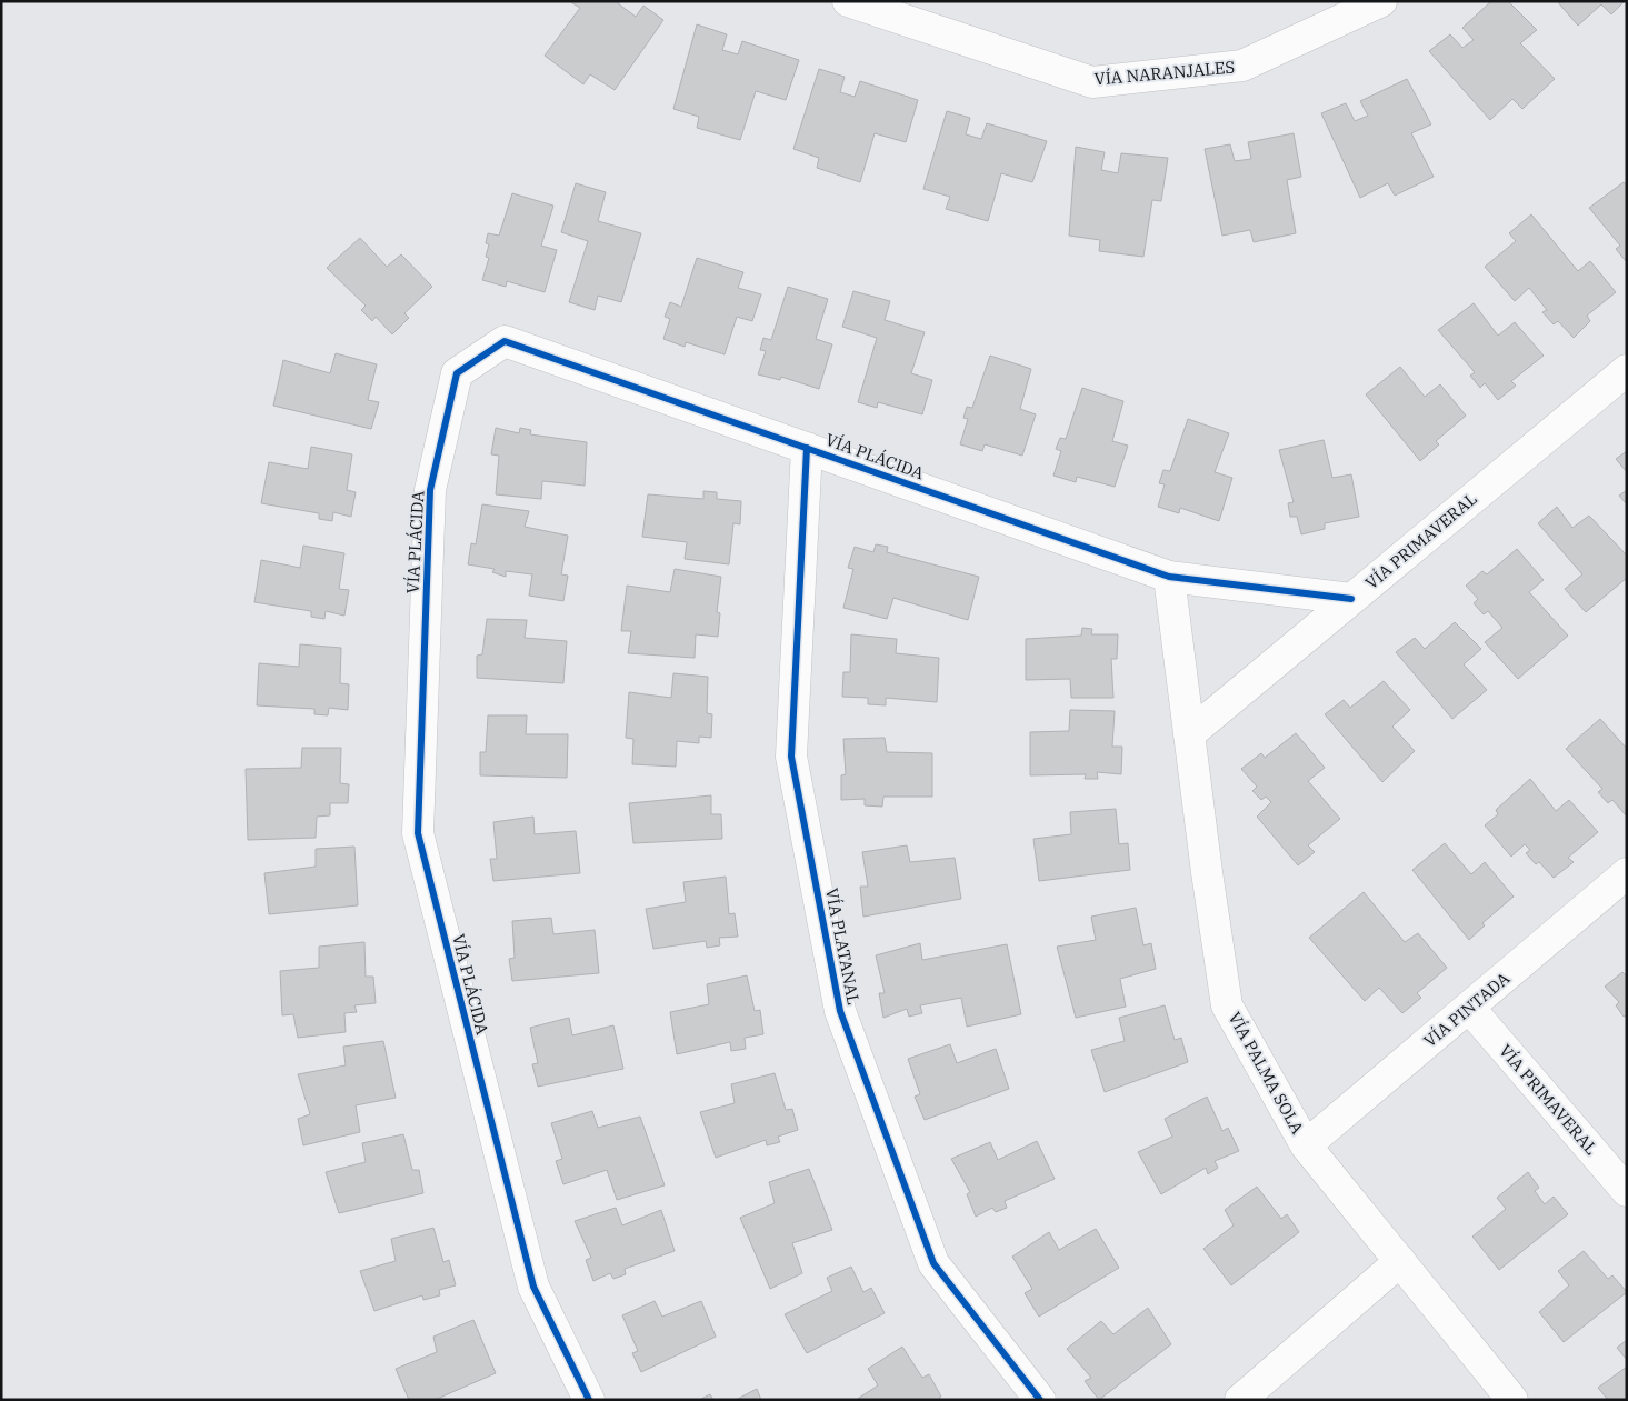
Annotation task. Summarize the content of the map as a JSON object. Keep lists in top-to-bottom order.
{
  "streets": {
    "street": [
      "VÍA NARANJALES",
      "VÍA PLÁCIDA",
      "VÍA PRIMAVERAL",
      "VÍA PLATANAL",
      "VÍA PINTADA",
      "VÍA PALMA SOLA"
    ]
  },
  "crossings": [
    ["VÍA PLÁCIDA", "VÍA PRIMAVERAL"],
    ["VÍA PLÁCIDA", "VÍA PLATANAL"],
    ["VÍA PLÁCIDA", "VÍA PALMA SOLA"],
    ["VÍA PRIMAVERAL", "VÍA PINTADA"],
    ["VÍA PRIMAVERAL", "VÍA PALMA SOLA"],
    ["VÍA PINTADA", "VÍA PALMA SOLA"]
  ]
}
